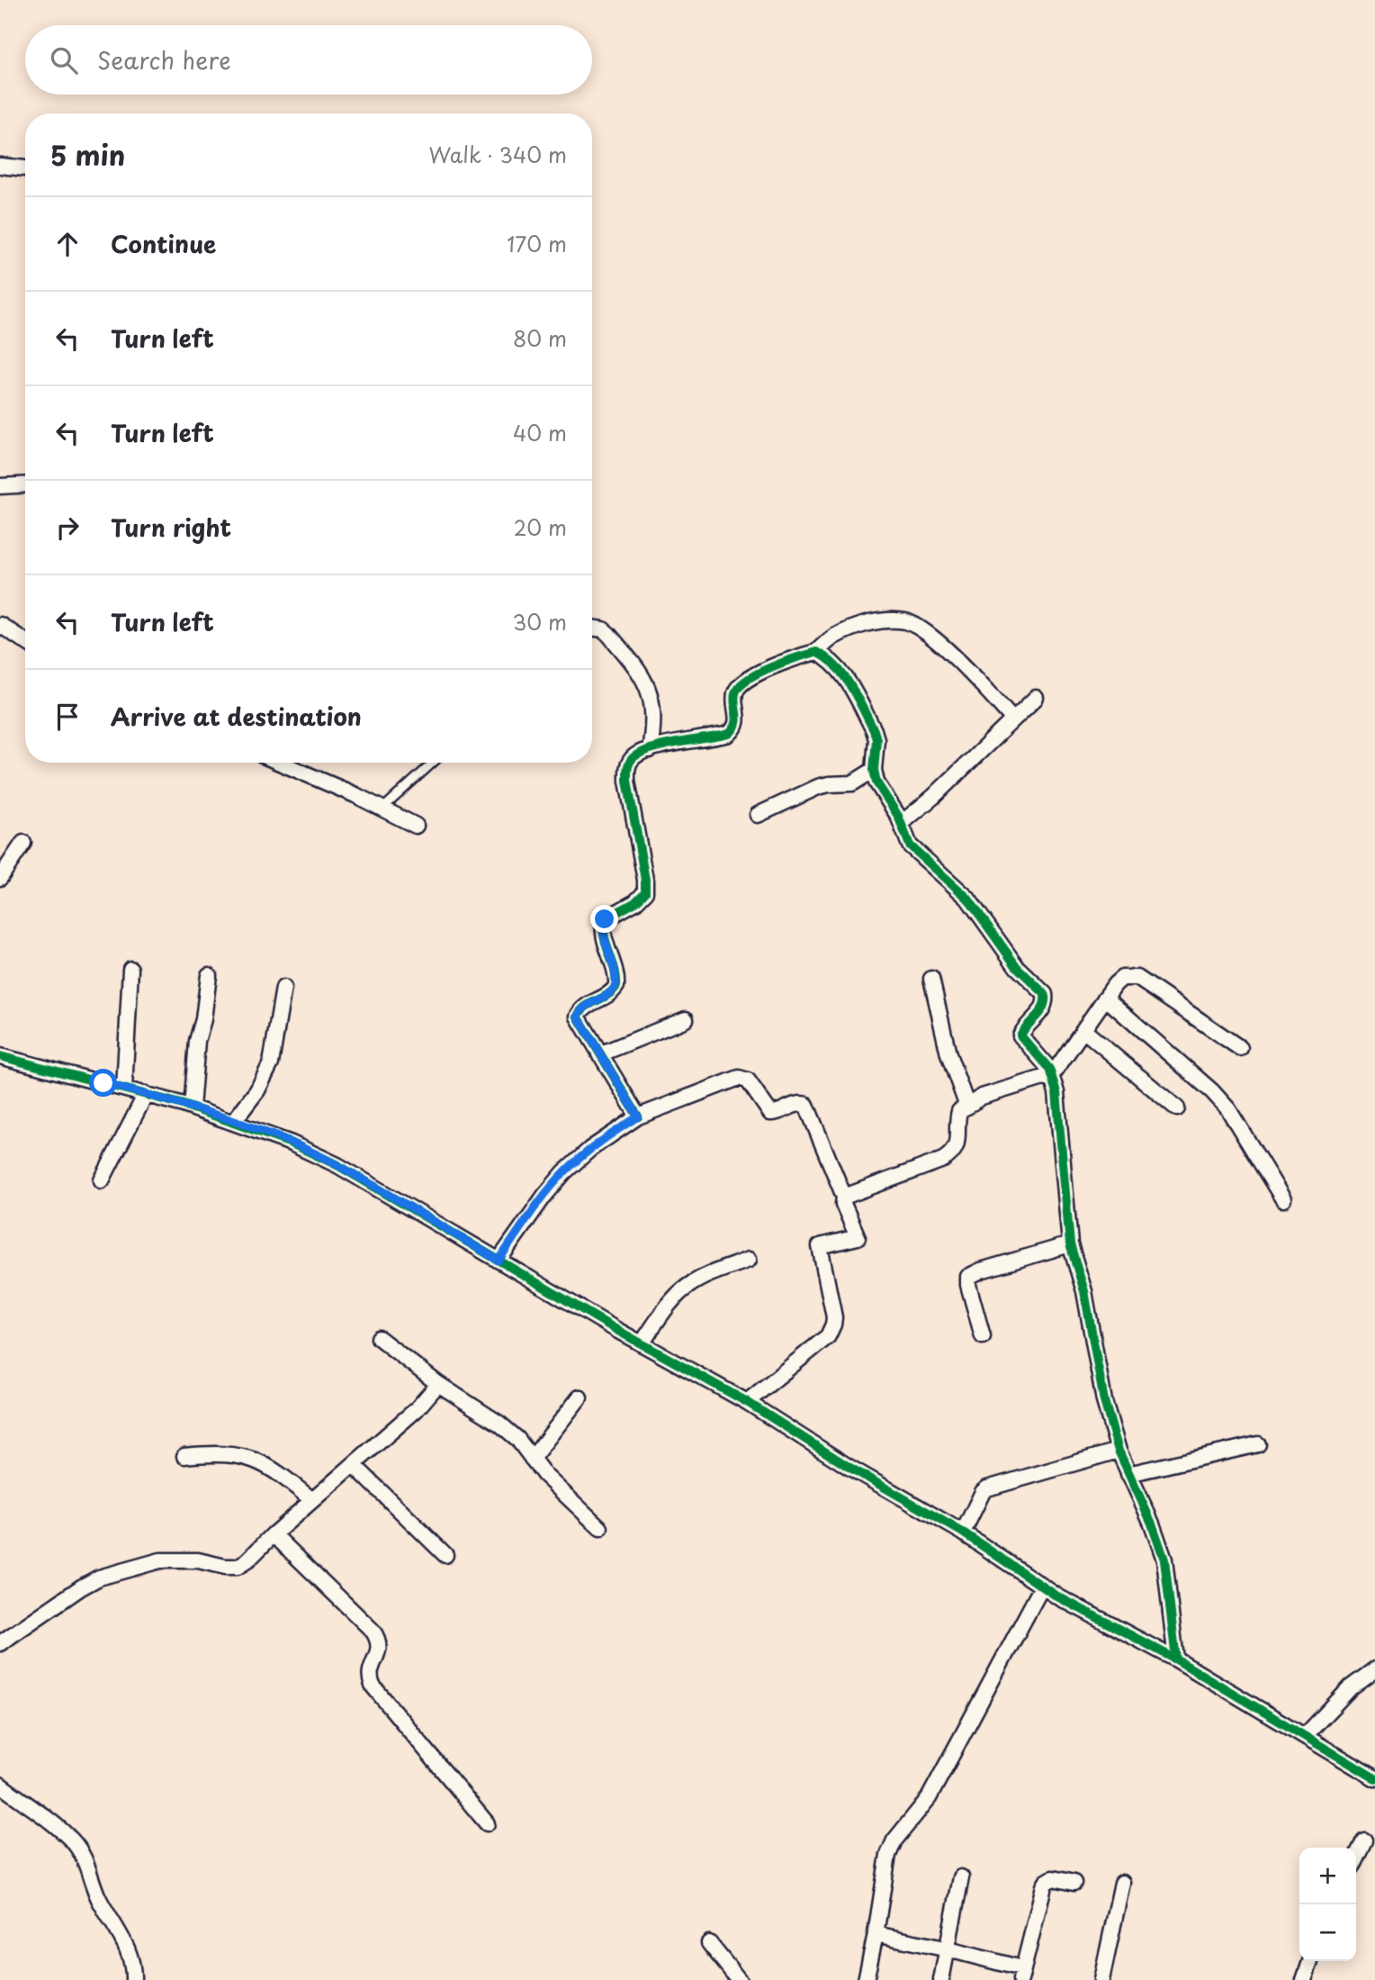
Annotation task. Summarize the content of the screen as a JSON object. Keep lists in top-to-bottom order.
{
  "page": {
    "search": "Search here",
    "heading": ["5 min", "Walk · 340 m"],
    "list": [
      ["Continue", "170 m"],
      ["Turn left", "80 m"],
      ["Turn left", "40 m"],
      ["Turn right", "20 m"],
      ["Turn left", "30 m"],
      "Arrive at destination"
    ],
    "map_buttons": ["+", "−"]
  }
}
